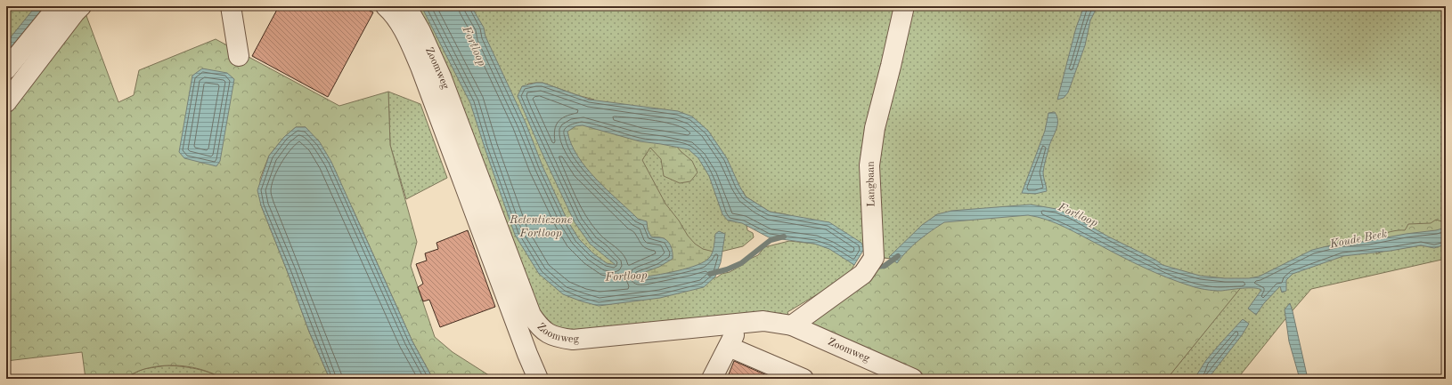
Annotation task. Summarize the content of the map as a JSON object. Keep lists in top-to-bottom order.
{
  "streets": {
    "street": ["Zoomweg", "Langbaan"]
  },
  "crossings": [
    ["Zoomweg", "Langbaan"]
  ],
  "water": ["Fortloop", "Retentiezone Fortloop", "Koude Beek"]
}
